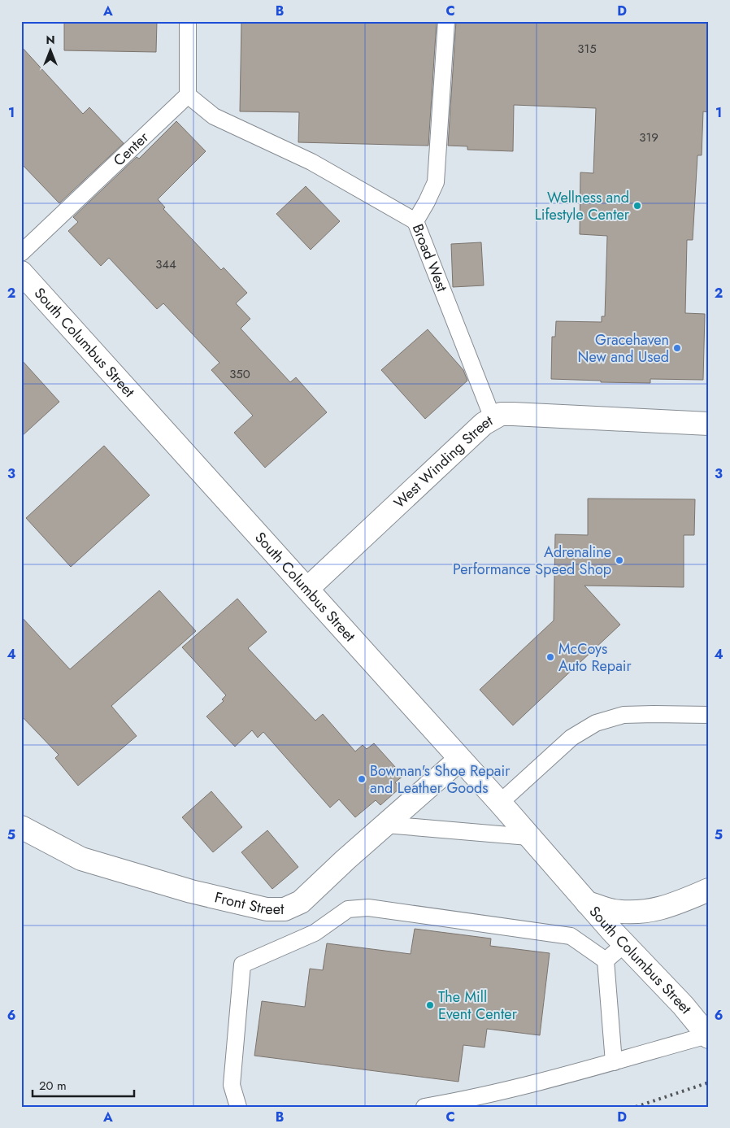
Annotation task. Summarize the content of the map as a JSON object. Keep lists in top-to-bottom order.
{
  "streets": {
    "street": ["South Columbus Street", "West Winding Street", "Front Street"],
    "lane": ["Center", "Broad West"]
  },
  "crossings": [
    ["Broad West", "West Winding Street"],
    ["South Columbus Street", "West Winding Street"],
    ["South Columbus Street", "Front Street"]
  ],
  "places": [
    "Wellness and Lifestyle Center",
    "Gracehaven New and Used",
    "Adrenaline Performance Speed Shop",
    "McCoys Auto Repair",
    "Bowman's Shoe Repair and Leather Goods",
    "The Mill Event Center"
  ],
  "house_numbers": [
    "315",
    "319",
    "344",
    "350"
  ],
  "scale_bar": "20 m",
  "north": "top",
  "grid": {
    "columns": [
      "A",
      "B",
      "C",
      "D"
    ],
    "rows": [
      "1",
      "2",
      "3",
      "4",
      "5",
      "6"
    ]
  }
}
